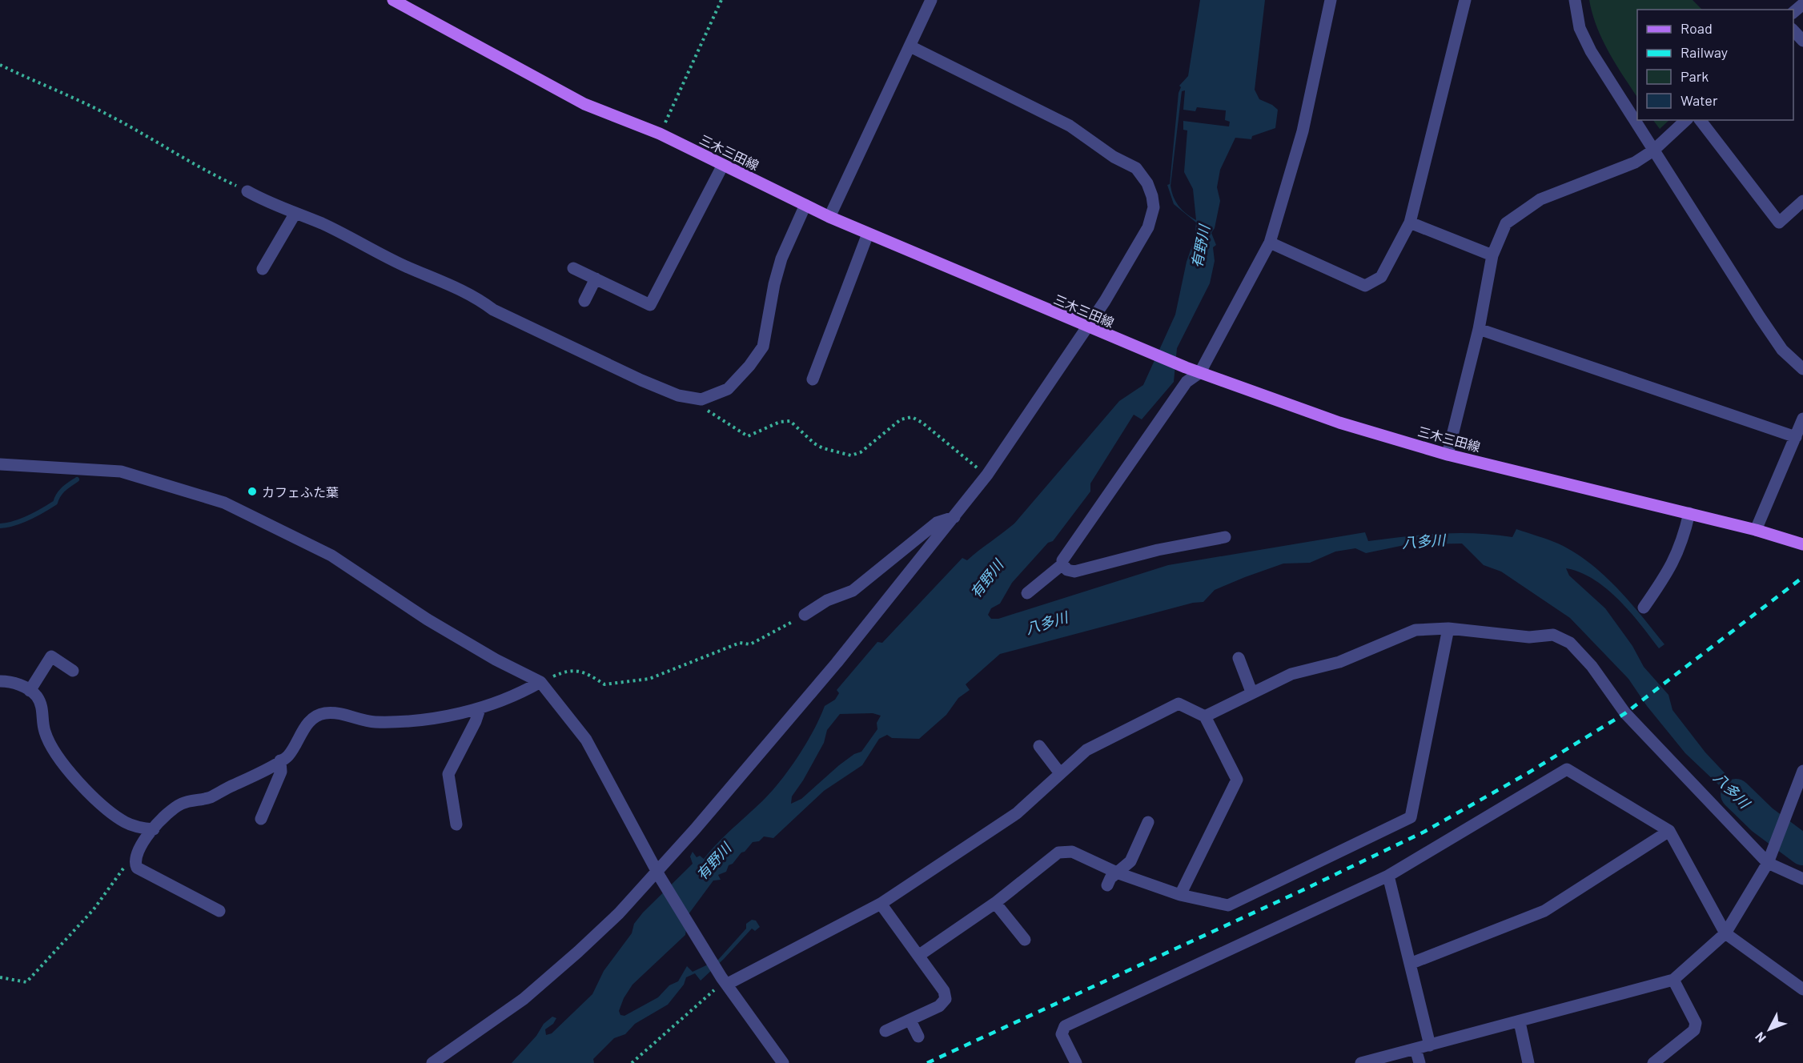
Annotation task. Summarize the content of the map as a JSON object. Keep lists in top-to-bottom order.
{
  "streets": {
    "main road": ["三木三田線"]
  },
  "water": ["有野川", "八多川"],
  "places": ["カフェふた葉"],
  "legend": [
    "Road",
    "Railway",
    "Park",
    "Water"
  ],
  "north": "bottom left"
}
